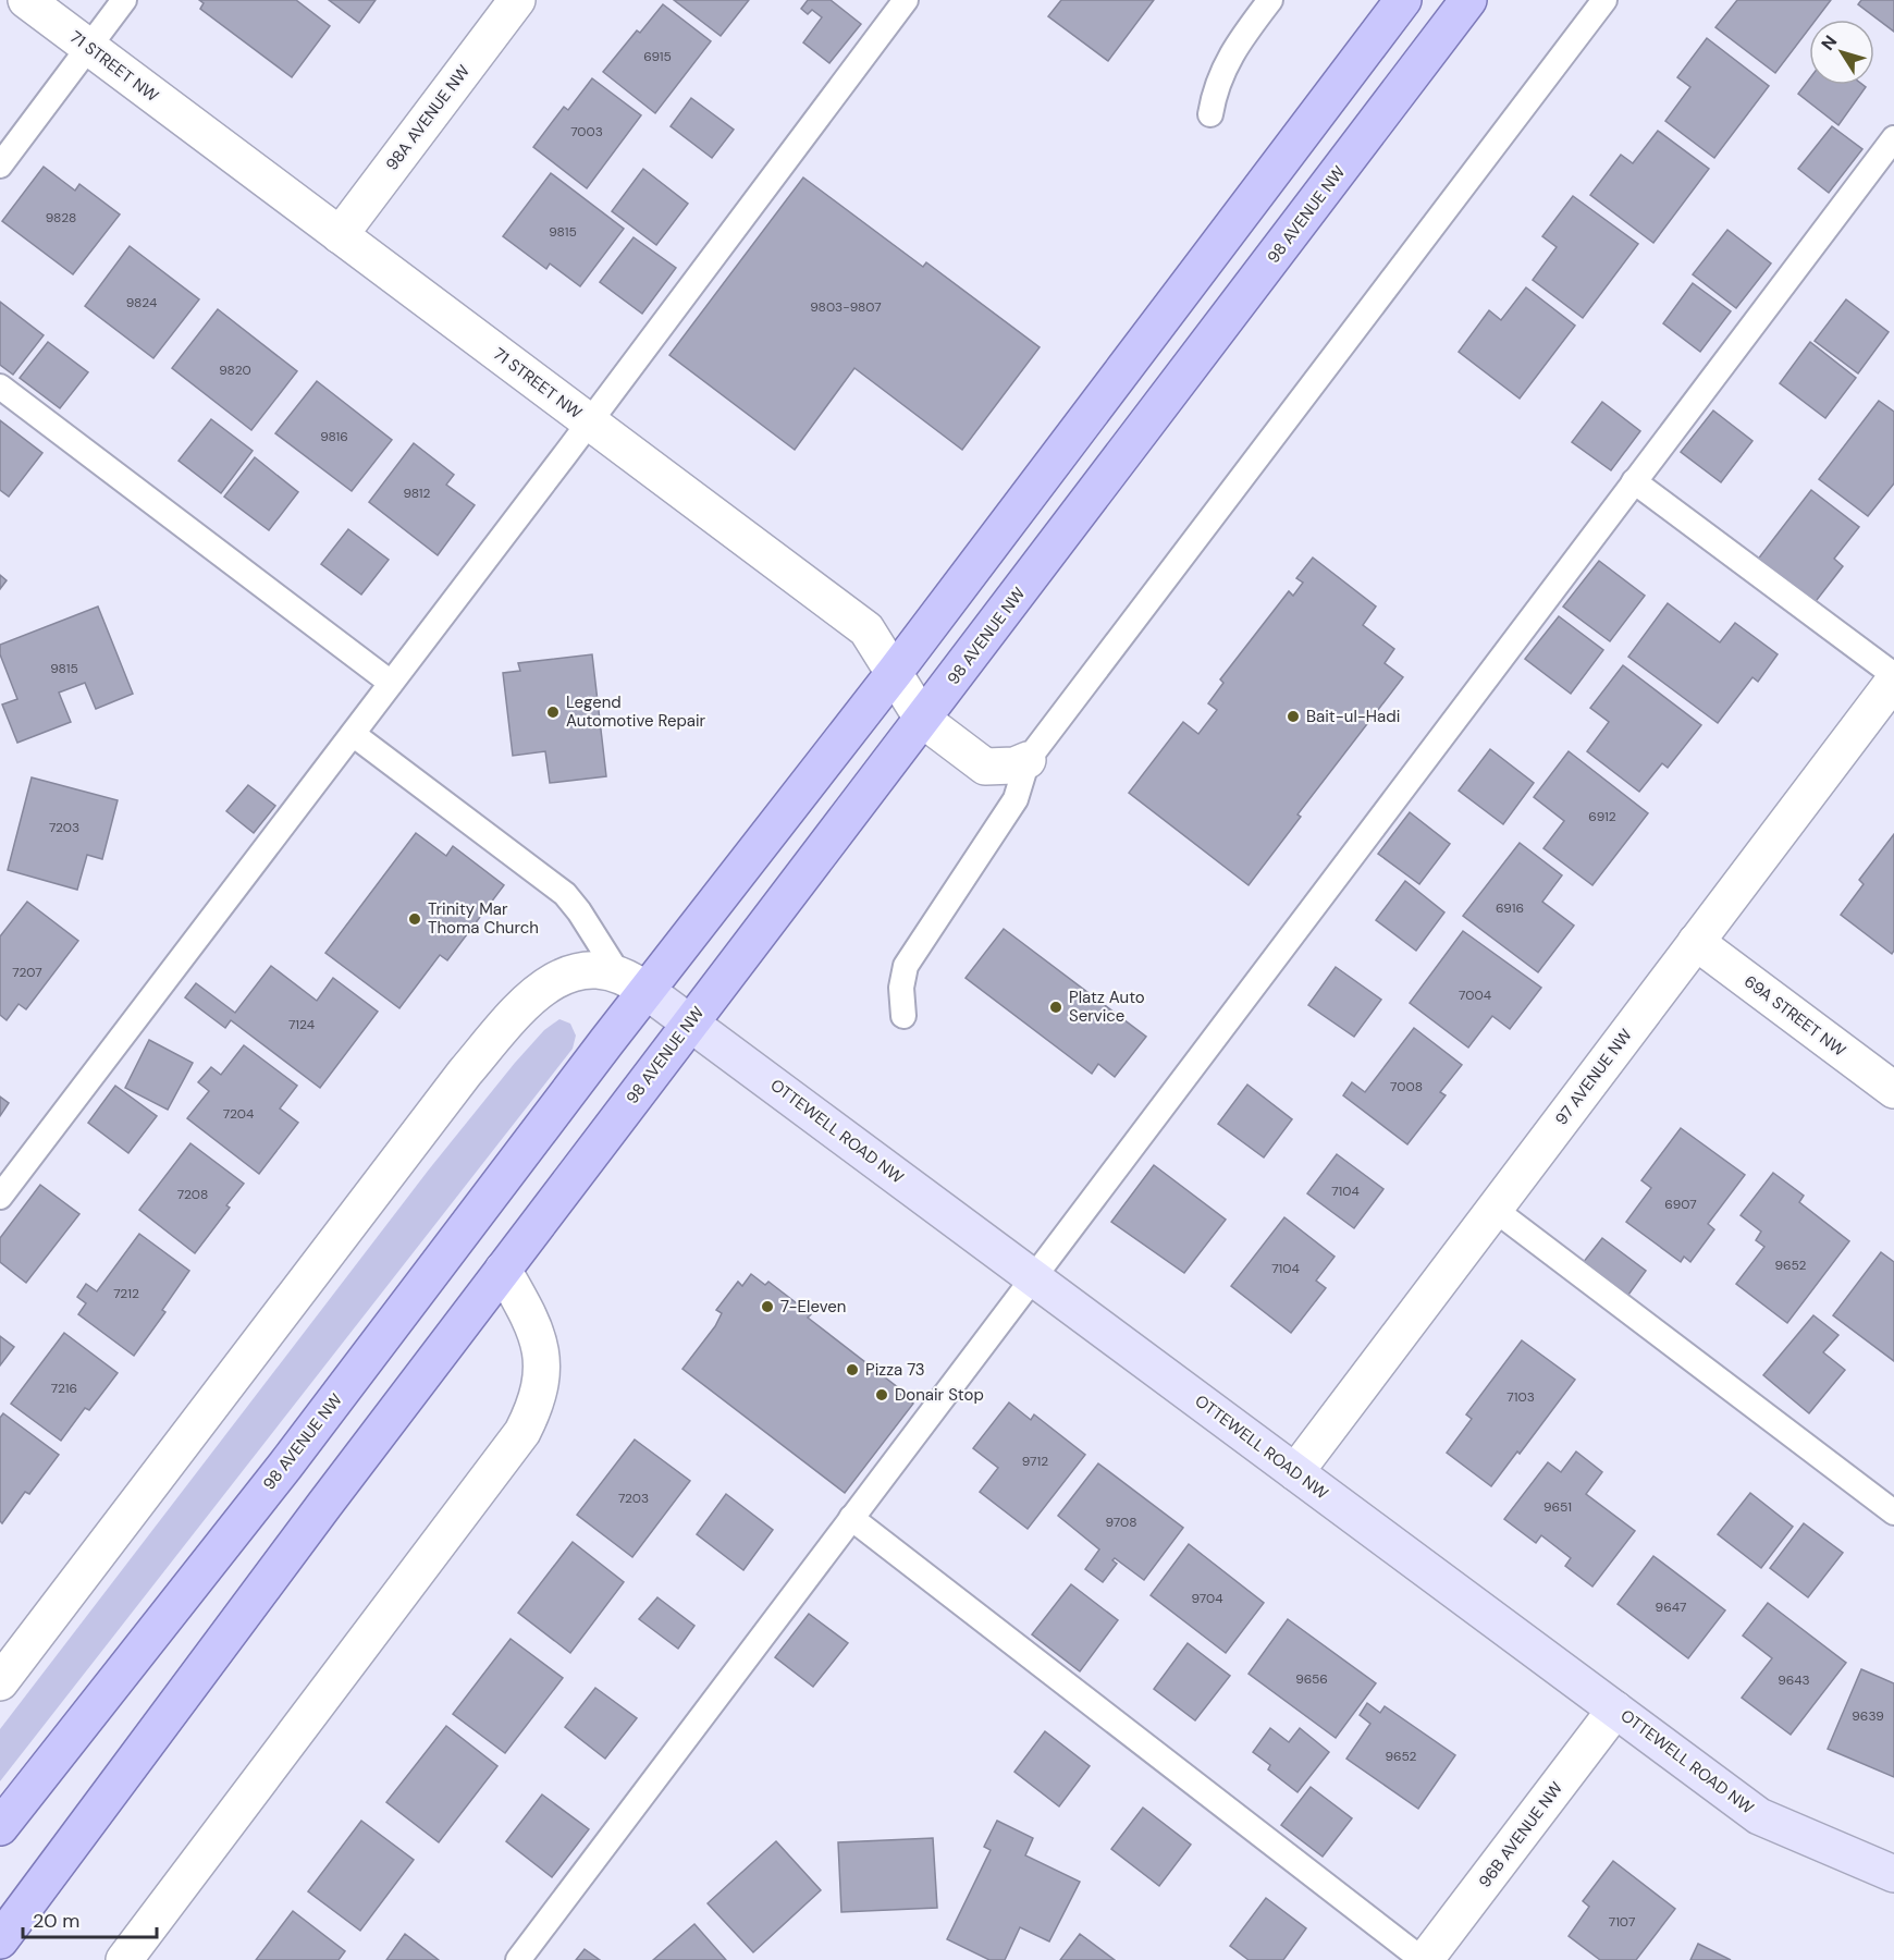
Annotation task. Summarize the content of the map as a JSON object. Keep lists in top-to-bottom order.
{
  "streets": {
    "main road": ["98 AVENUE NW"],
    "street": [
      "71 STREET NW",
      "98A AVENUE NW",
      "69A STREET NW",
      "97 AVENUE NW",
      "OTTEWELL ROAD NW",
      "96B AVENUE NW"
    ]
  },
  "crossings": [
    ["71 STREET NW", "98A AVENUE NW"],
    ["71 STREET NW", "98 AVENUE NW"],
    ["98 AVENUE NW", "OTTEWELL ROAD NW"],
    ["69A STREET NW", "97 AVENUE NW"],
    ["97 AVENUE NW", "OTTEWELL ROAD NW"],
    ["OTTEWELL ROAD NW", "96B AVENUE NW"]
  ],
  "places": [
    "Legend Automotive Repair",
    "Bait-ul-Hadi",
    "Trinity Mar Thoma Church",
    "Platz Auto Service",
    "7-Eleven",
    "Pizza 73",
    "Donair Stop"
  ],
  "house_numbers": [
    "6915",
    "7003",
    "9828",
    "9815",
    "9824",
    "9803-9807",
    "9820",
    "9816",
    "9812",
    "9815",
    "6912",
    "7203",
    "6916",
    "7207",
    "7004",
    "7124",
    "7008",
    "7204",
    "7104",
    "7208",
    "6907",
    "9652",
    "7104",
    "7212",
    "7216",
    "7103",
    "9712",
    "7203",
    "9651",
    "9708",
    "9704",
    "9647",
    "9656",
    "9643",
    "9639",
    "9652",
    "7107"
  ],
  "scale_bar": "20 m",
  "north": "top left"
}
